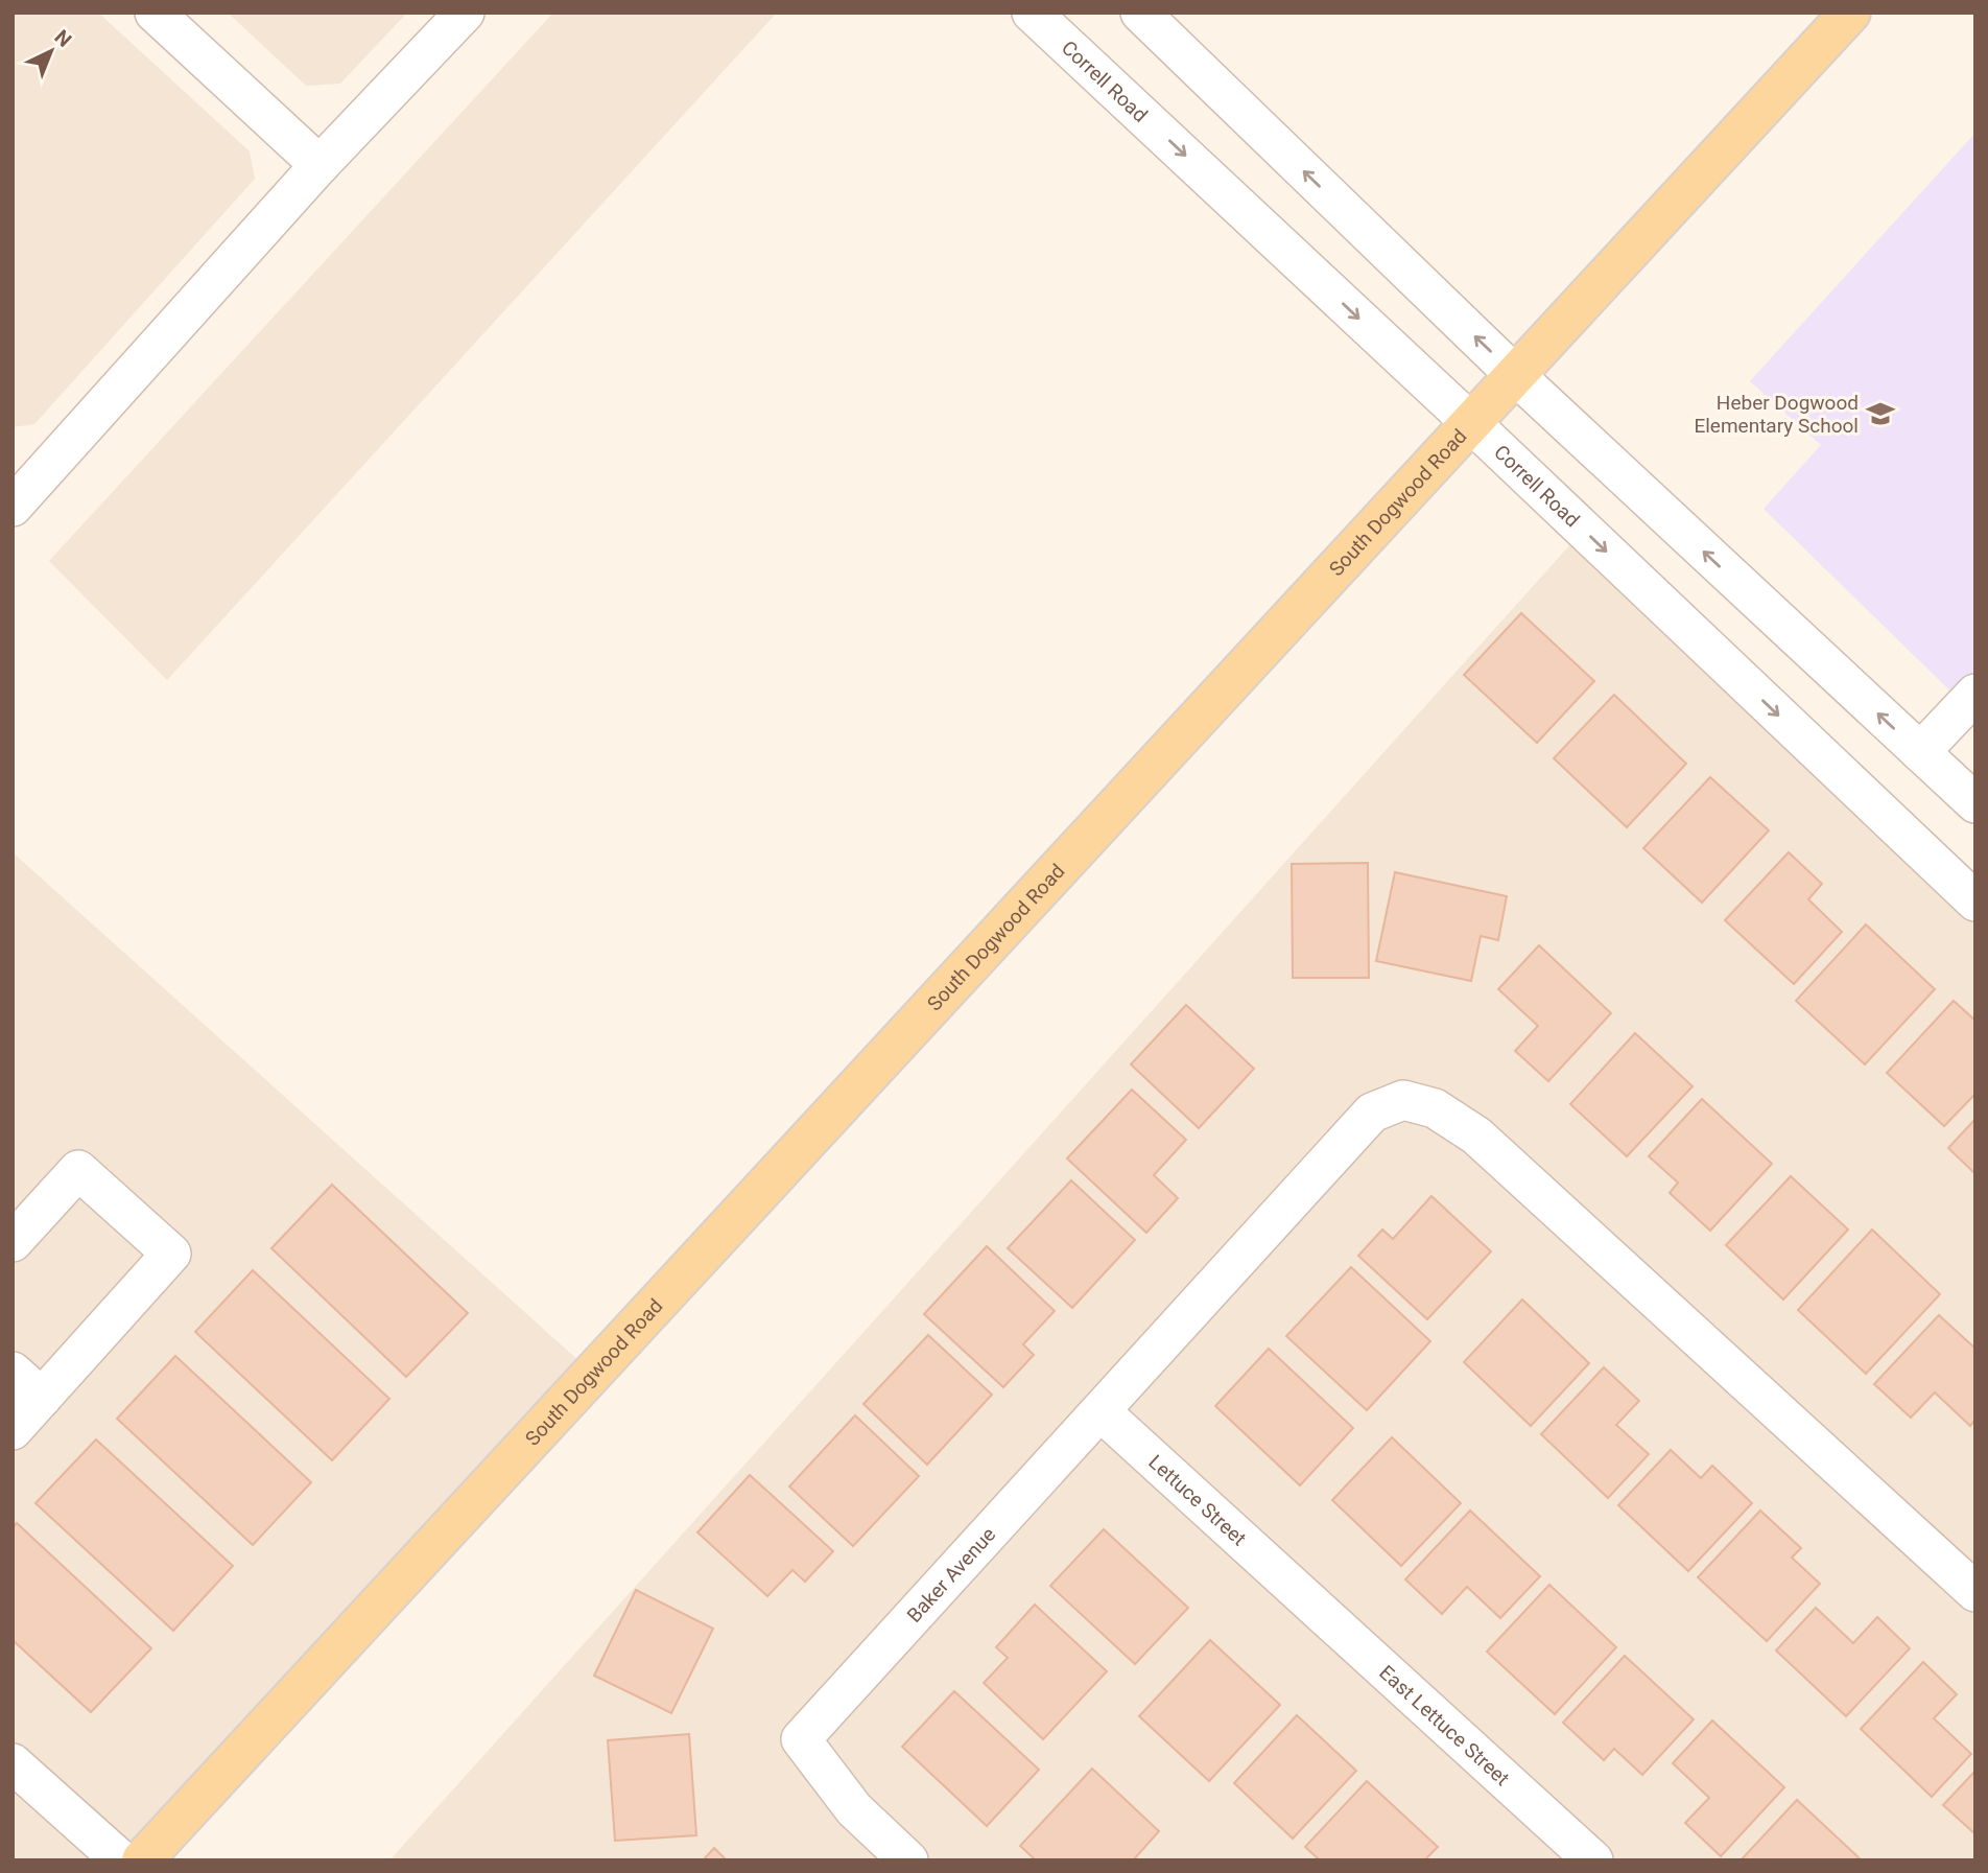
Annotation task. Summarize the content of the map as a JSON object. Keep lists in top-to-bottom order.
{
  "streets": {
    "main road": ["South Dogwood Road"],
    "street": [
      "Correll Road",
      "Lettuce Street",
      "Baker Avenue",
      "East Lettuce Street"
    ]
  },
  "crossings": [
    ["Correll Road", "South Dogwood Road"],
    ["Lettuce Street", "Baker Avenue"],
    ["Lettuce Street", "East Lettuce Street"]
  ],
  "places": {
    "school or university": ["Heber Dogwood Elementary School"]
  },
  "north": "top right"
}
